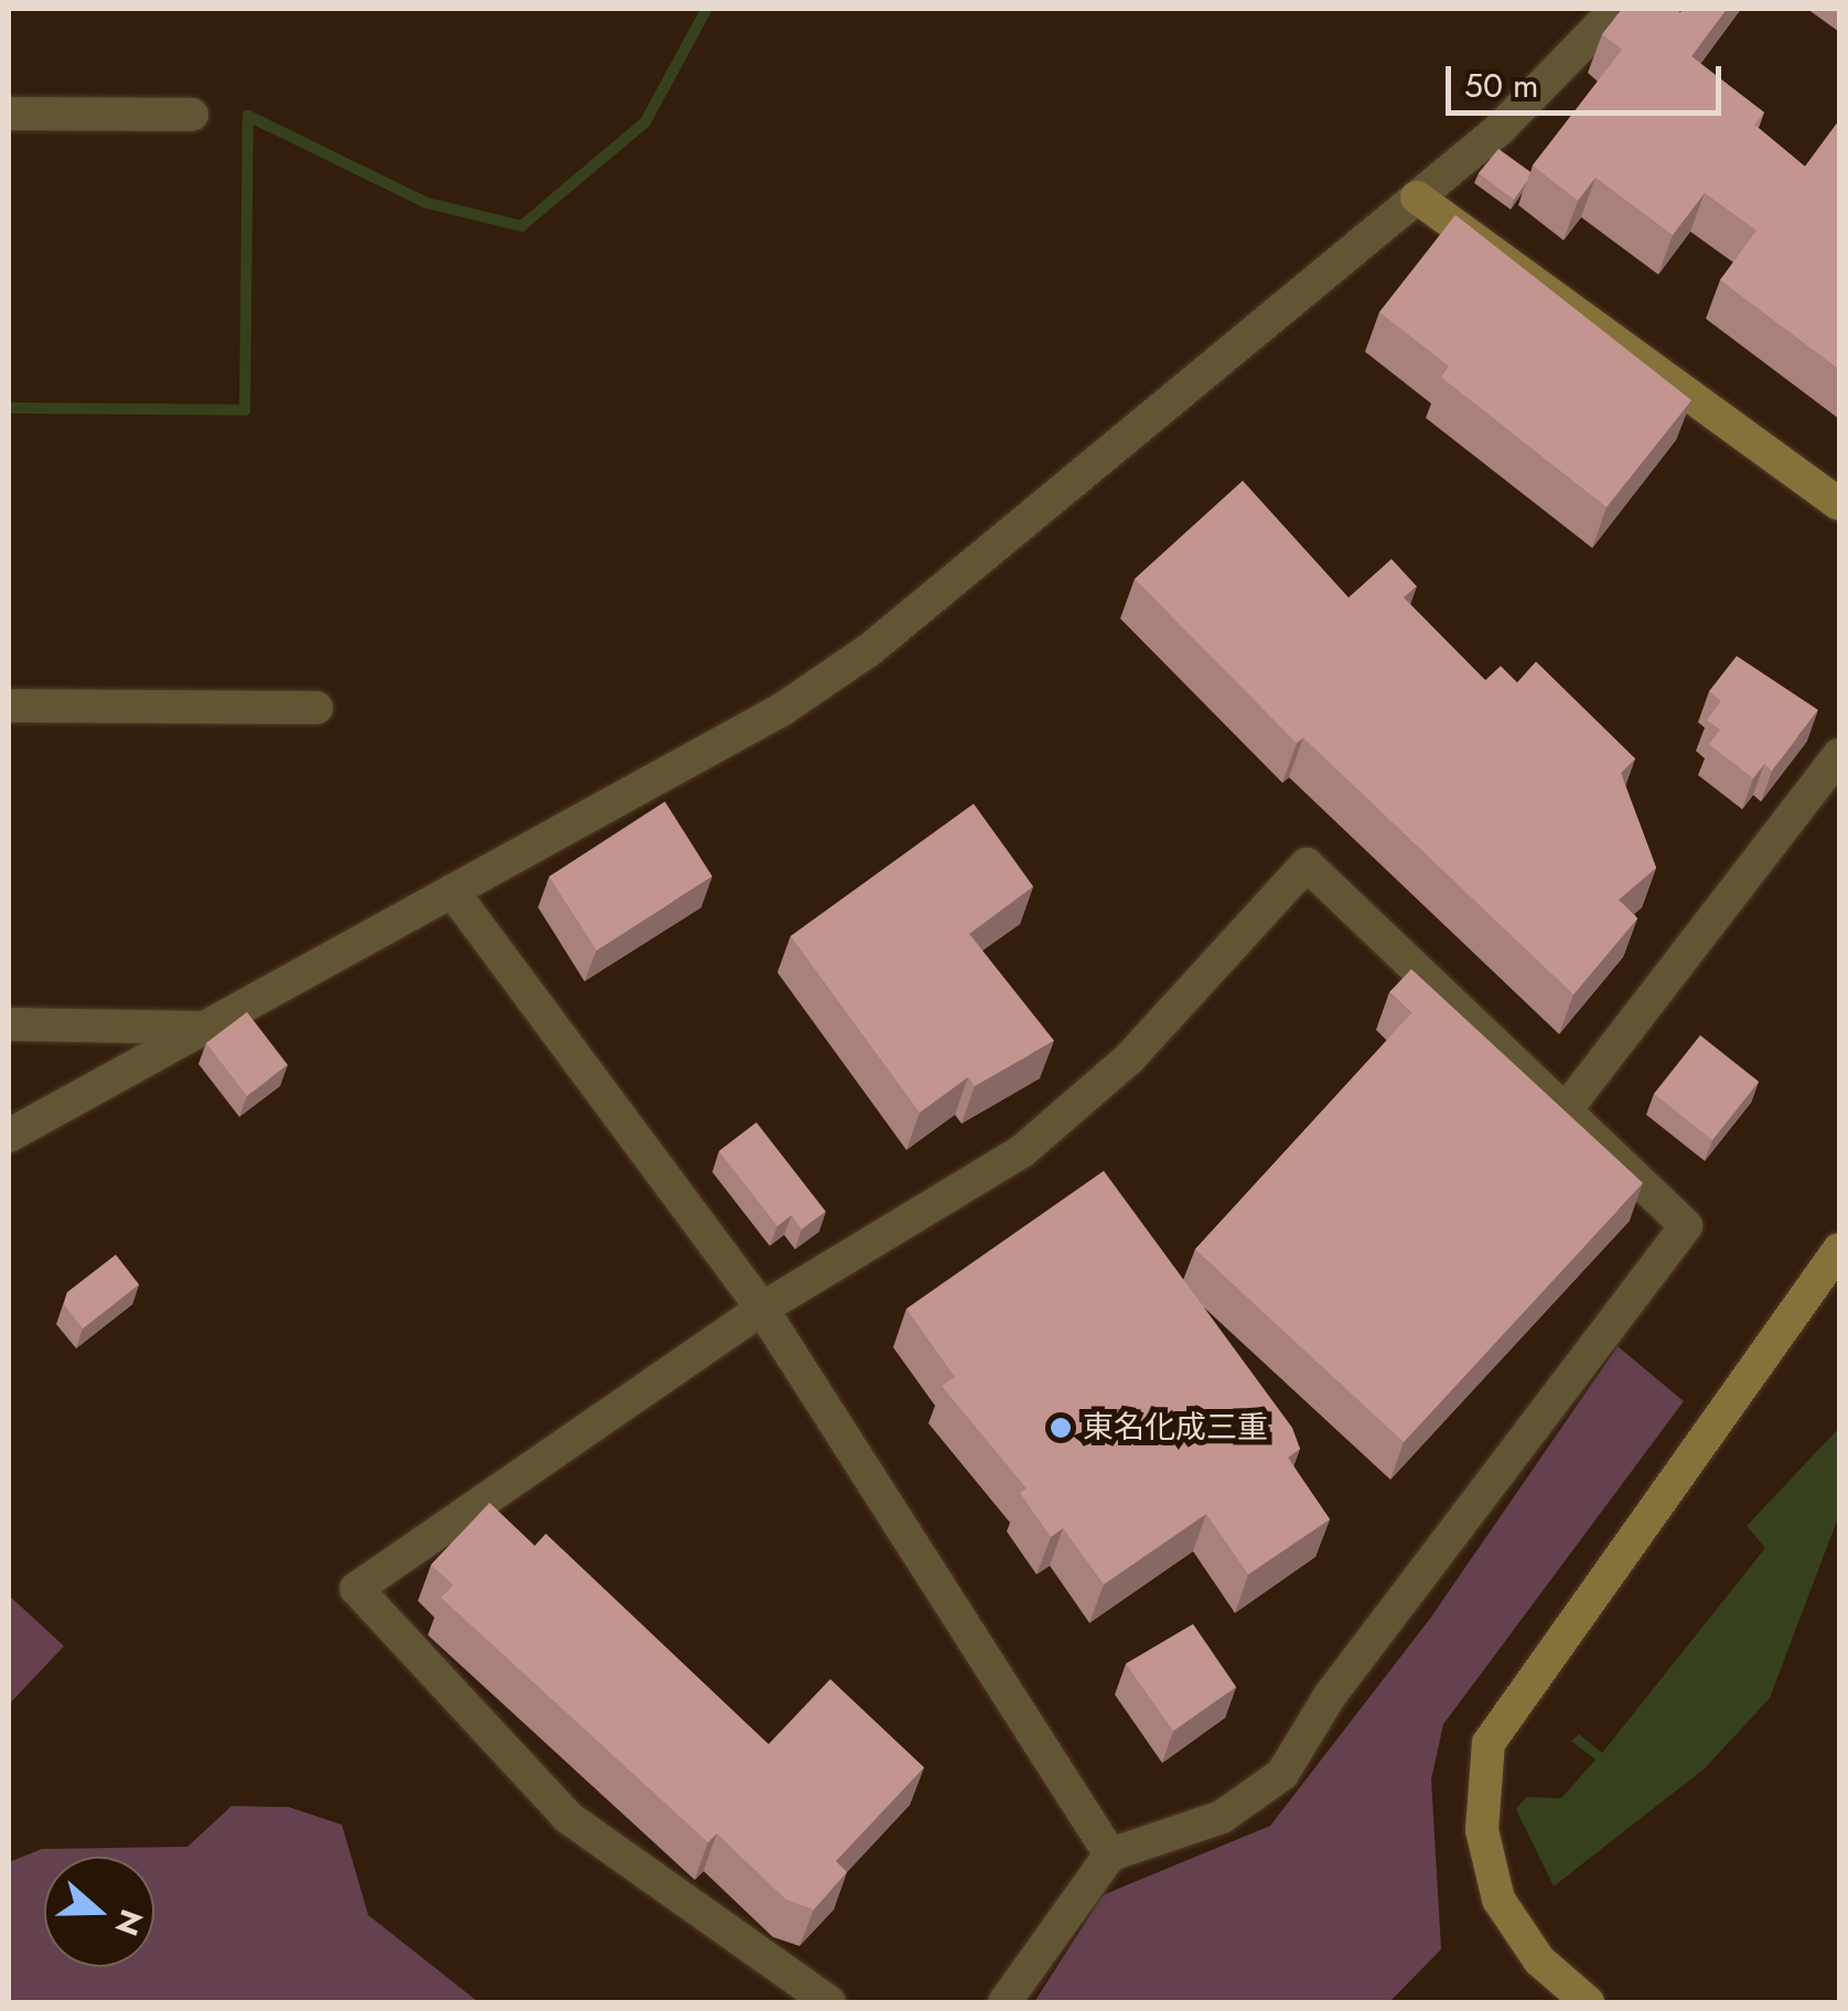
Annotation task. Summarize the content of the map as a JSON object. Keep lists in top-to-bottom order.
{
  "places": ["東名化成三重"],
  "scale_bar": "50 m",
  "north": "right"
}
